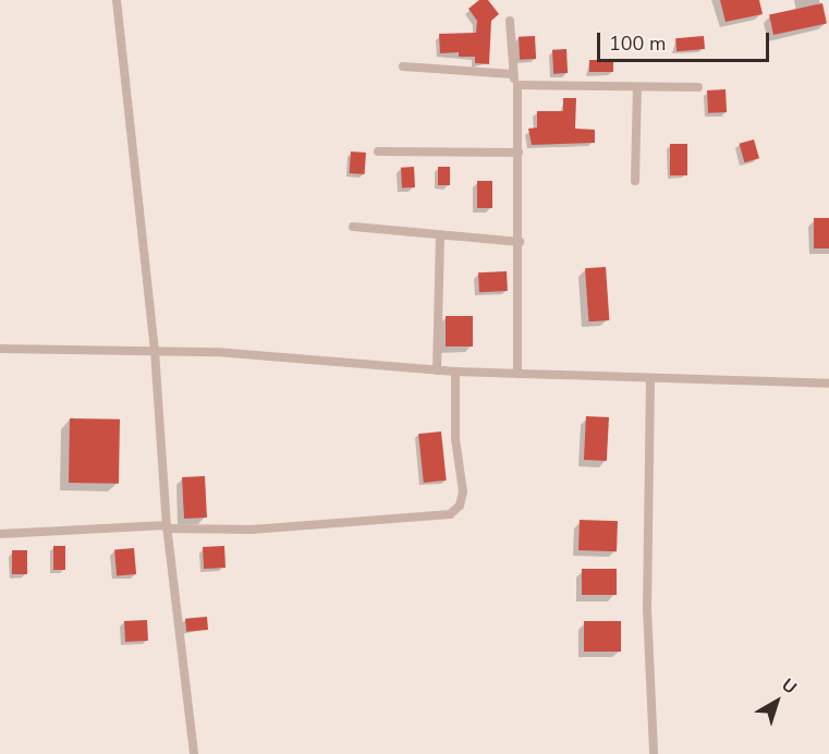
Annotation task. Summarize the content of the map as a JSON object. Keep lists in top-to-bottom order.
{
  "scale_bar": "100 m",
  "north": "top right"
}
